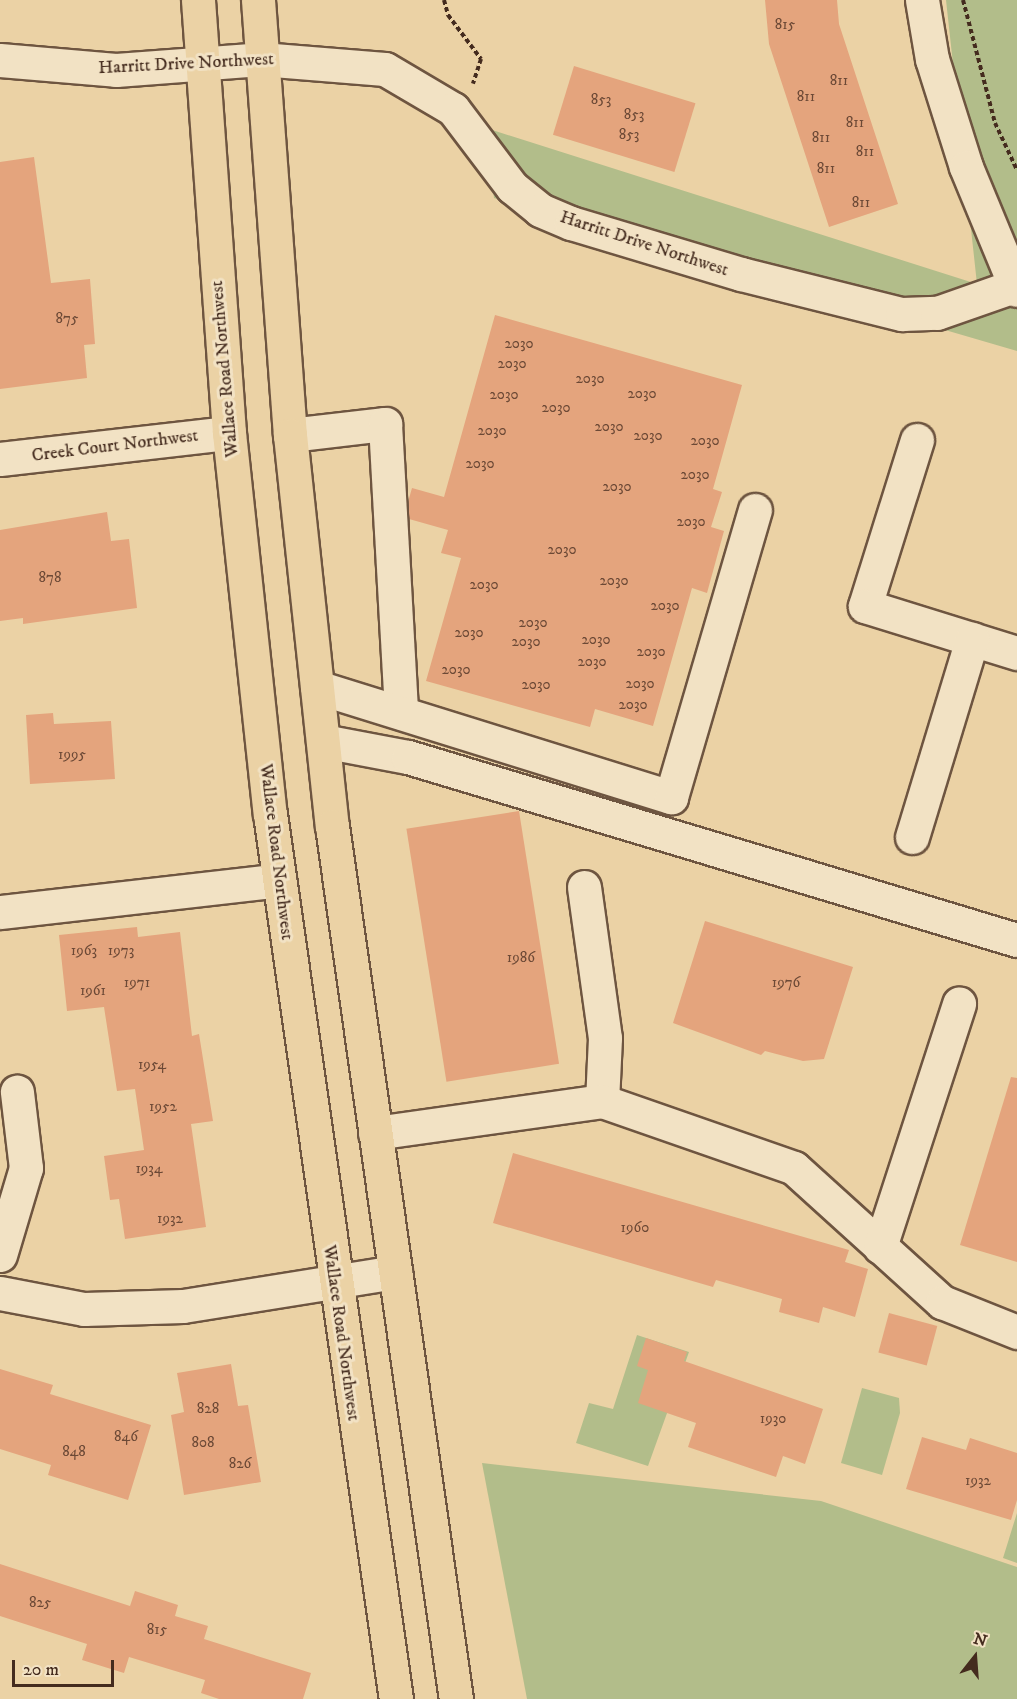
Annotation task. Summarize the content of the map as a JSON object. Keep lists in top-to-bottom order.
{
  "streets": {
    "main road": ["Wallace Road Northwest"],
    "street": ["Harritt Drive Northwest", "Creek Court Northwest"]
  },
  "crossings": [
    ["Harritt Drive Northwest", "Wallace Road Northwest"],
    ["Wallace Road Northwest", "Creek Court Northwest"]
  ],
  "house_numbers": [
    "815",
    "811",
    "811",
    "853",
    "853",
    "811",
    "853",
    "811",
    "811",
    "811",
    "811",
    "875",
    "2030",
    "2030",
    "2030",
    "2030",
    "2030",
    "2030",
    "2030",
    "2030",
    "2030",
    "2030",
    "2030",
    "2030",
    "2030",
    "2030",
    "2030",
    "878",
    "2030",
    "2030",
    "2030",
    "2030",
    "2030",
    "2030",
    "2030",
    "2030",
    "2030",
    "2030",
    "2030",
    "2030",
    "2030",
    "1995",
    "1963",
    "1973",
    "1986",
    "1971",
    "1976",
    "1961",
    "1954",
    "1952",
    "1934",
    "1932",
    "1960",
    "828",
    "1930",
    "846",
    "808",
    "848",
    "826",
    "1932",
    "825",
    "815"
  ],
  "scale_bar": "20 m",
  "north": "top"
}
